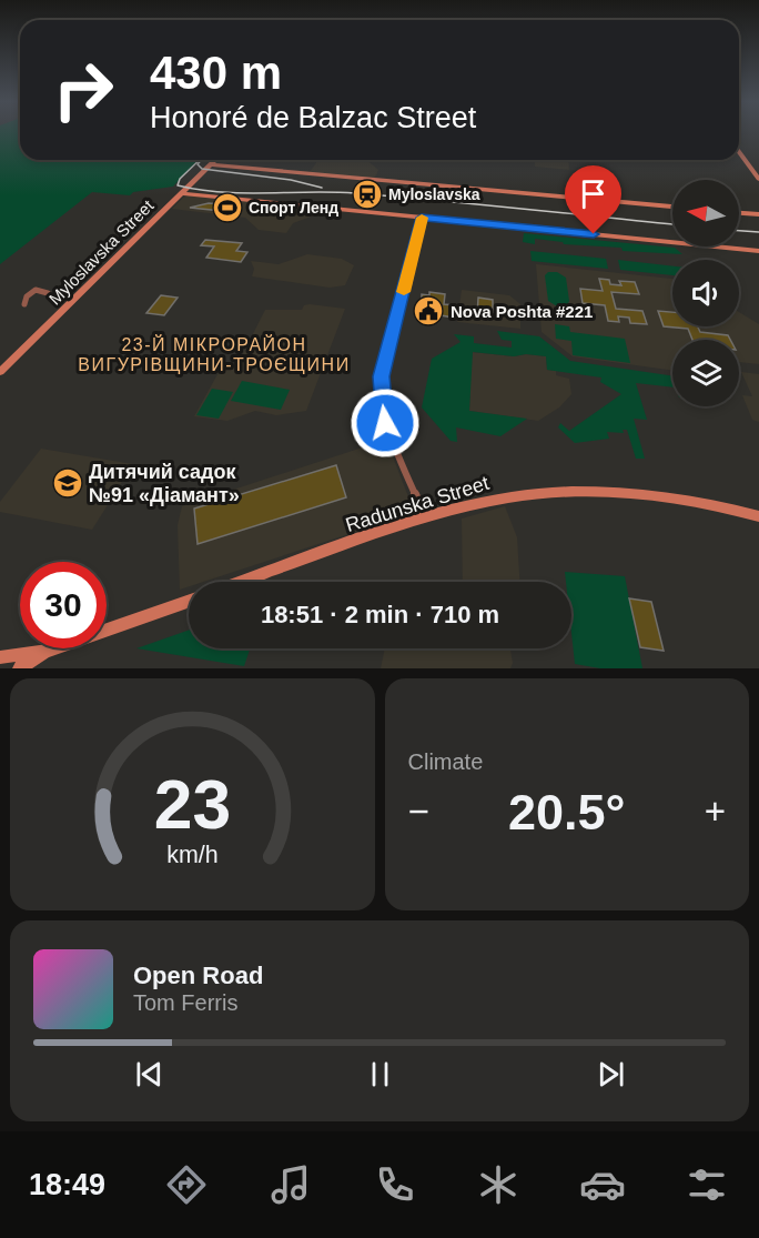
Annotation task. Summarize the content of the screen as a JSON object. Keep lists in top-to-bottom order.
{
  "streets": {
    "street": ["Myloslavska Street", "Radunska Street"]
  },
  "districts": ["23-Й МІКРОРАЙОН ВИГУРІВЩИНИ-ТРОЄЩИНИ"],
  "places": {
    "station": ["Myloslavska"],
    "sports": ["Спорт Ленд"],
    "public building": ["Nova Poshta #221"],
    "school or university": ["Дитячий садок №91 «Діамант»"]
  },
  "north": "left",
  "page": {
    "turn": ["430 m", "Honoré de Balzac Street"],
    "limit": "30",
    "trip": "18:51 · 2 min · 710 m",
    "tile": "Climate",
    "heat": ["−", "20.5°", "+"],
    "song": ["Open Road", "Tom Ferris"],
    "tabs": "18:49",
    "gauge": ["23", "km/h"]
  }
}
